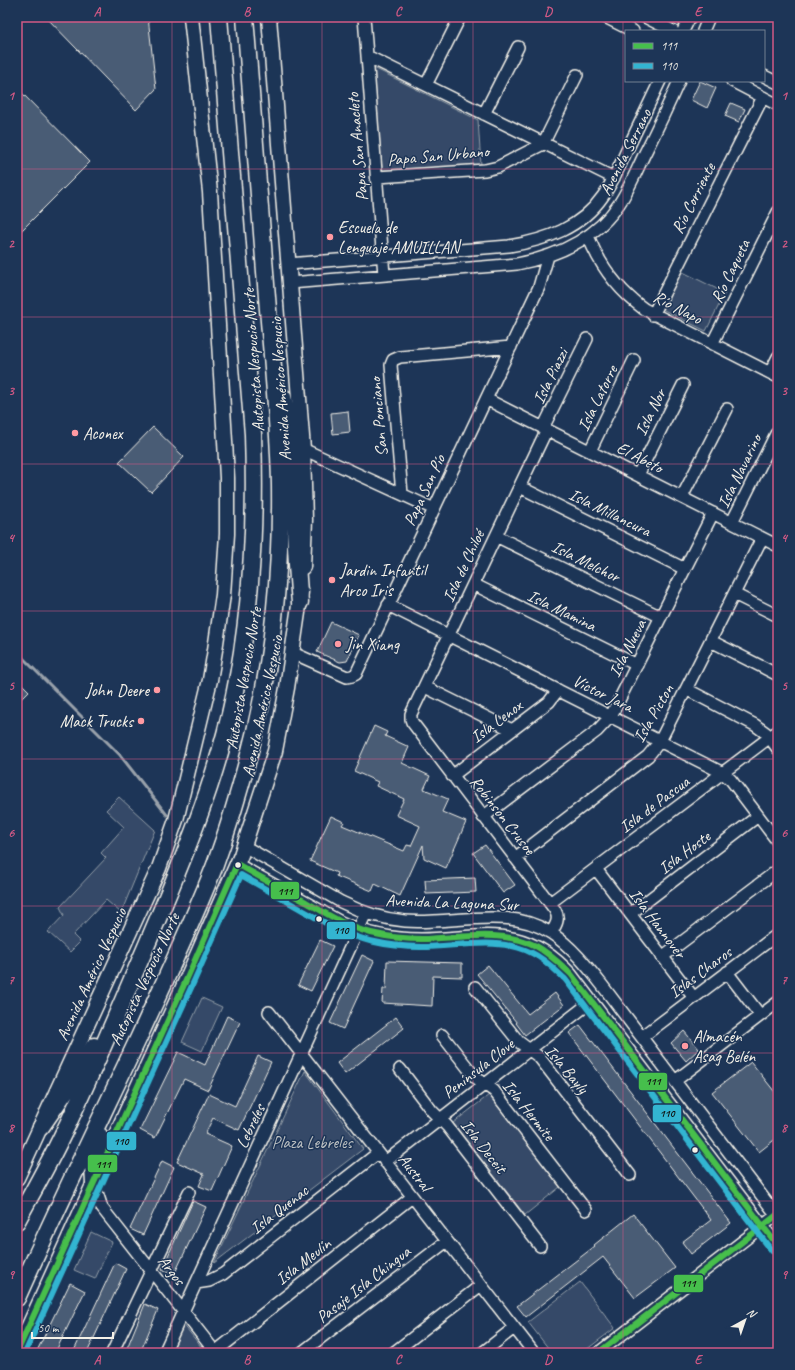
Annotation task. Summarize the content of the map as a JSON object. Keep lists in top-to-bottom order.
{
  "streets": {
    "highway": ["Autopista Vespucio Norte"],
    "main road": ["Avenida Américo Vespucio"],
    "street": [
      "Papa San Anacleto",
      "Avenida Serrano",
      "Papa San Urbano",
      "Río Corriente",
      "Río Caqueta",
      "Río Napo",
      "Isla Piazzi",
      "Isla Latorre",
      "Isla Nor",
      "San Ponciano",
      "El Abeto",
      "Isla Navarino",
      "Papa San Pío",
      "Isla Millancura",
      "Isla Melchor",
      "Isla de Chiloé",
      "Isla Mamina",
      "Isla Nueva",
      "Víctor Jara",
      "Isla Picton",
      "Isla Lenox",
      "Isla de Pascua",
      "Robinson Crusoe",
      "Isla Hoste",
      "Avenida La Laguna Sur",
      "Isla Hannover",
      "Islas Charos",
      "Península Clove",
      "Isla Bayly",
      "Isla Hermite",
      "Lebreles",
      "Isla Deceit",
      "Austral",
      "Isla Quenac",
      "Isla Meulín",
      "Argos",
      "Pasaje Isla Chingua"
    ]
  },
  "crossings": [
    ["Papa San Anacleto", "Avenida Serrano"],
    ["Papa San Anacleto", "Papa San Urbano"],
    ["Avenida Serrano", "Río Napo"],
    ["Avenida Serrano", "Avenida Américo Vespucio"],
    ["Avenida Serrano", "Papa San Pío"],
    ["Río Corriente", "Río Napo"],
    ["Río Caqueta", "Río Napo"],
    ["Isla Piazzi", "El Abeto"],
    ["Isla Piazzi", "Isla de Chiloé"],
    ["Avenida Américo Vespucio", "Papa San Pío"],
    ["Avenida Américo Vespucio", "Avenida La Laguna Sur"],
    ["Avenida Américo Vespucio", "Argos"],
    ["Isla Latorre", "El Abeto"],
    ["Isla Nor", "El Abeto"],
    ["San Ponciano", "Papa San Pío"],
    ["El Abeto", "Isla Navarino"],
    ["El Abeto", "Papa San Pío"],
    ["El Abeto", "Isla de Chiloé"],
    ["El Abeto", "Isla Nueva"],
    ["El Abeto", "Isla Picton"],
    ["Papa San Pío", "Víctor Jara"],
    ["Isla Millancura", "Isla de Chiloé"],
    ["Isla Millancura", "Isla Nueva"],
    ["Isla Melchor", "Isla de Chiloé"],
    ["Isla Melchor", "Isla Nueva"],
    ["Isla de Chiloé", "Isla Mamina"],
    ["Isla de Chiloé", "Víctor Jara"],
    ["Isla de Chiloé", "Robinson Crusoe"],
    ["Isla Mamina", "Isla Nueva"],
    ["Isla Nueva", "Víctor Jara"],
    ["Isla Nueva", "Robinson Crusoe"],
    ["Víctor Jara", "Isla Picton"],
    ["Víctor Jara", "Isla Lenox"],
    ["Víctor Jara", "Isla de Pascua"],
    ["Víctor Jara", "Isla Hoste"],
    ["Isla Picton", "Robinson Crusoe"],
    ["Isla Lenox", "Robinson Crusoe"],
    ["Isla de Pascua", "Robinson Crusoe"],
    ["Isla de Pascua", "Isla Hannover"],
    ["Robinson Crusoe", "Avenida La Laguna Sur"],
    ["Isla Hoste", "Isla Hannover"],
    ["Avenida La Laguna Sur", "Islas Charos"],
    ["Avenida La Laguna Sur", "Península Clove"],
    ["Avenida La Laguna Sur", "Lebreles"],
    ["Isla Hannover", "Islas Charos"],
    ["Península Clove", "Isla Bayly"],
    ["Península Clove", "Isla Hermite"],
    ["Península Clove", "Isla Deceit"],
    ["Península Clove", "Austral"],
    ["Península Clove", "Isla Quenac"],
    ["Lebreles", "Austral"],
    ["Lebreles", "Isla Quenac"],
    ["Lebreles", "Argos"],
    ["Austral", "Isla Quenac"],
    ["Austral", "Isla Meulín"],
    ["Austral", "Pasaje Isla Chingua"],
    ["Isla Meulín", "Argos"]
  ],
  "parks": ["Plaza Lebreles"],
  "places": [
    "Escuela de Lenguaje AMUILLAN",
    "Aconex",
    "Jardin Infantil Arco Iris",
    "Jin Xiang",
    "John Deere",
    "Mack Trucks",
    "Almacén Asag Belén"
  ],
  "lines": ["transit line 111", "transit line 110"],
  "legend": ["111", "110"],
  "scale_bar": "50 m",
  "north": "top right",
  "grid": {
    "columns": [
      "A",
      "B",
      "C",
      "D",
      "E"
    ],
    "rows": [
      "1",
      "2",
      "3",
      "4",
      "5",
      "6",
      "7",
      "8",
      "9"
    ]
  }
}
